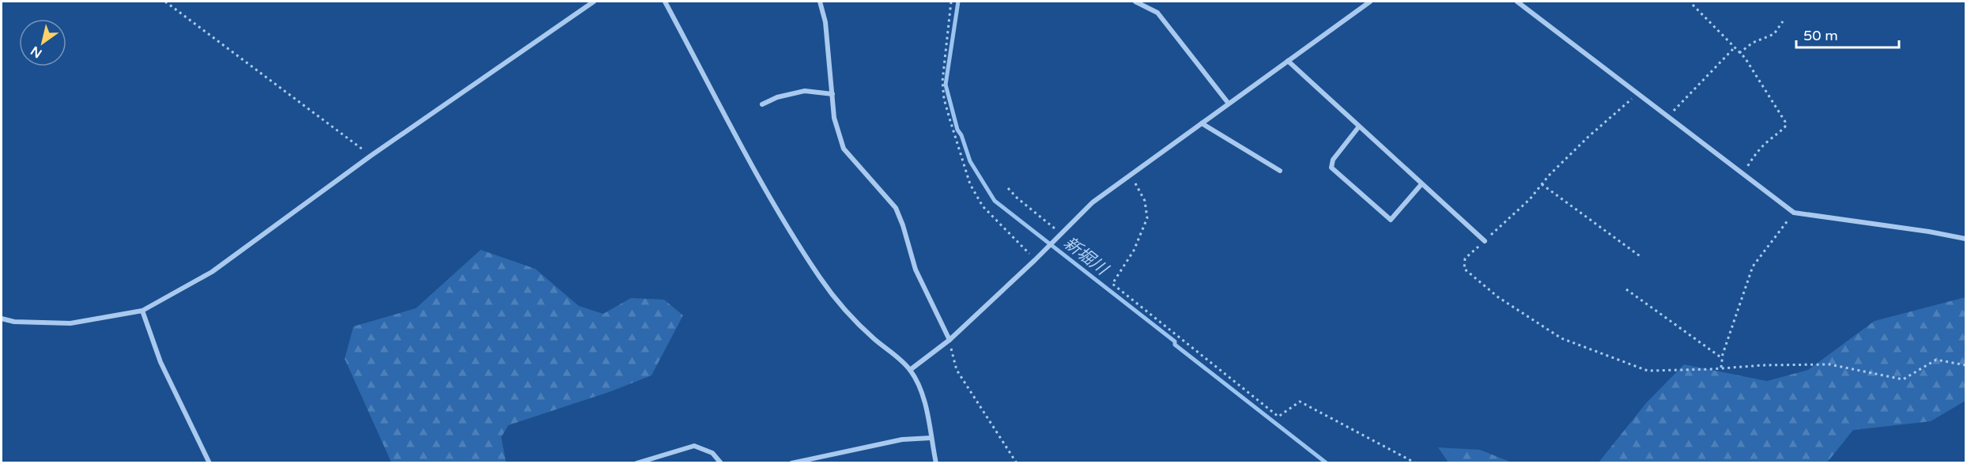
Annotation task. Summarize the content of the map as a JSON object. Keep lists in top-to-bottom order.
{
  "water": ["新堀川"],
  "scale_bar": "50 m",
  "north": "bottom left"
}
